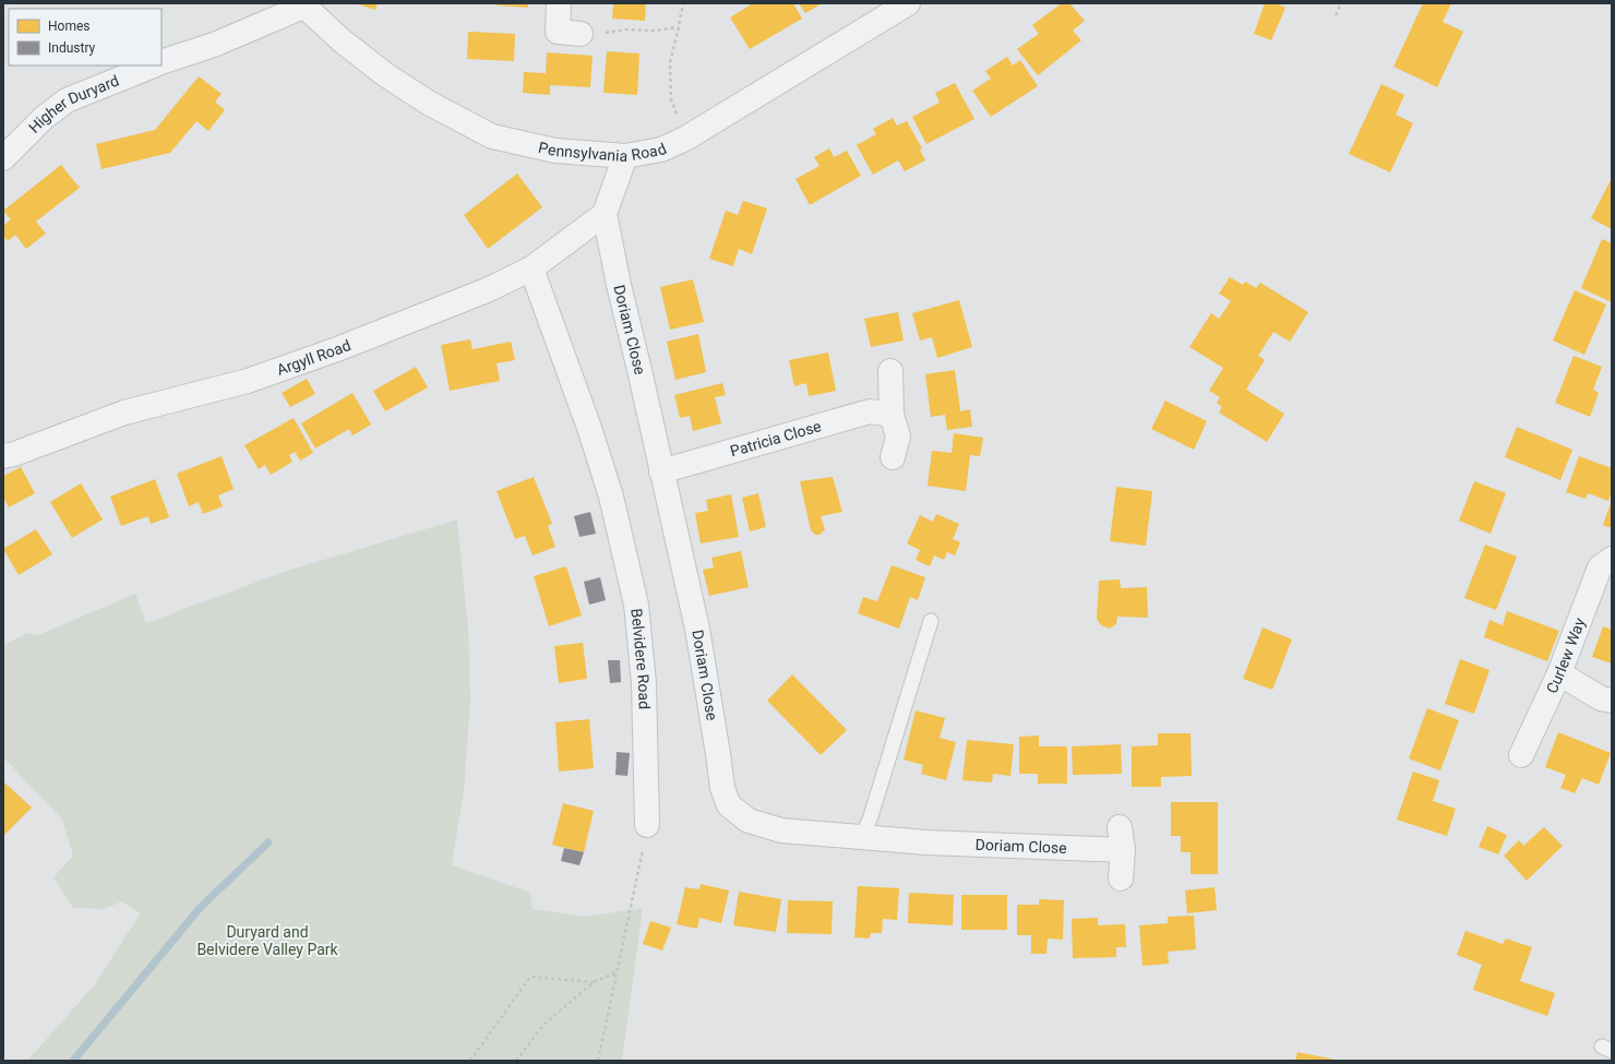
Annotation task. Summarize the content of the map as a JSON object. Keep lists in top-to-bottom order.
{
  "streets": {
    "street": [
      "Higher Duryard",
      "Pennsylvania Road",
      "Doriam Close",
      "Argyll Road",
      "Patricia Close",
      "Curlew Way",
      "Belvidere Road"
    ]
  },
  "crossings": [
    ["Doriam Close", "Argyll Road"],
    ["Doriam Close", "Patricia Close"],
    ["Argyll Road", "Belvidere Road"]
  ],
  "parks": ["Duryard and Belvidere Valley Park"],
  "legend": ["Homes", "Industry"]
}
